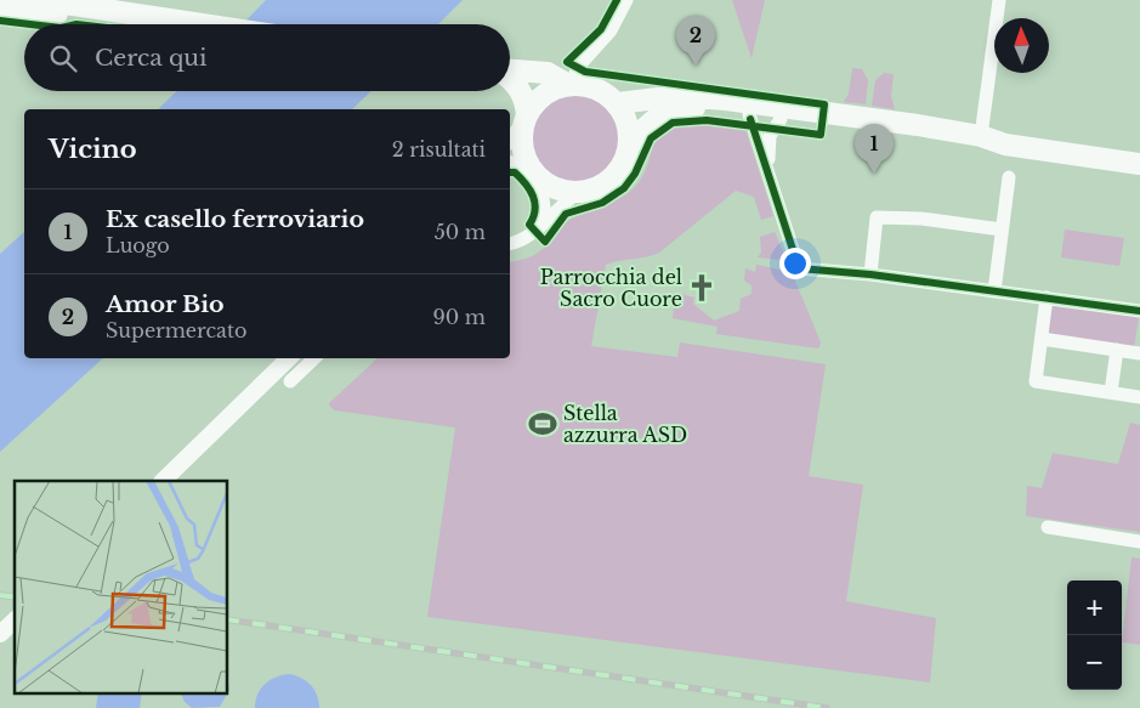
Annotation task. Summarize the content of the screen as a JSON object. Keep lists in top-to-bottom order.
{
  "places": {
    "church": ["Parrocchia del Sacro Cuore"],
    "sports": ["Stella azzurra ASD"]
  },
  "north": "top",
  "page": {
    "pins": ["2", "1"],
    "search": "Cerca qui",
    "heading": ["Vicino", "2 risultati"],
    "list": [
      {
        "mark": "1",
        "name": "Ex casello ferroviario",
        "note": "Luogo",
        "value": "50 m"
      },
      {
        "mark": "2",
        "name": "Amor Bio",
        "note": "Supermercato",
        "value": "90 m"
      }
    ],
    "map_buttons": ["+", "−"]
  }
}
